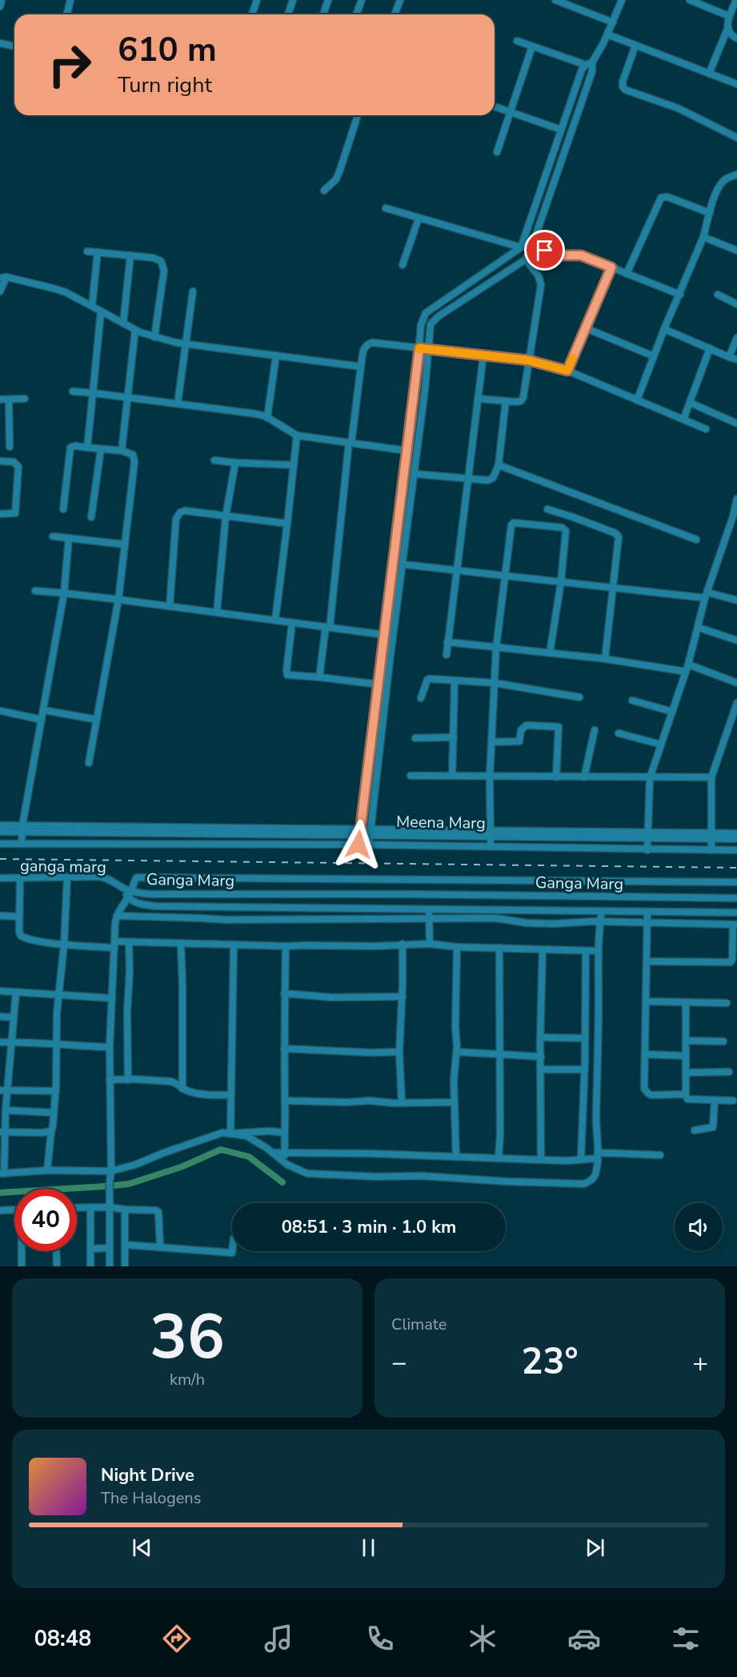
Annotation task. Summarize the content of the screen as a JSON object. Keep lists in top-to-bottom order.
{
  "streets": {
    "street": ["Meena Marg", "ganga marg", "Ganga Marg"]
  },
  "crossings": [
    ["ganga marg", "Ganga Marg"]
  ],
  "page": {
    "turn": ["610 m", "Turn right"],
    "limit": "40",
    "trip": "08:51 · 3 min · 1.0 km",
    "tile": [
      ["36", "km/h"],
      "Climate"
    ],
    "heat": ["−", "23°", "+"],
    "song": ["Night Drive", "The Halogens"],
    "tabs": "08:48"
  }
}
